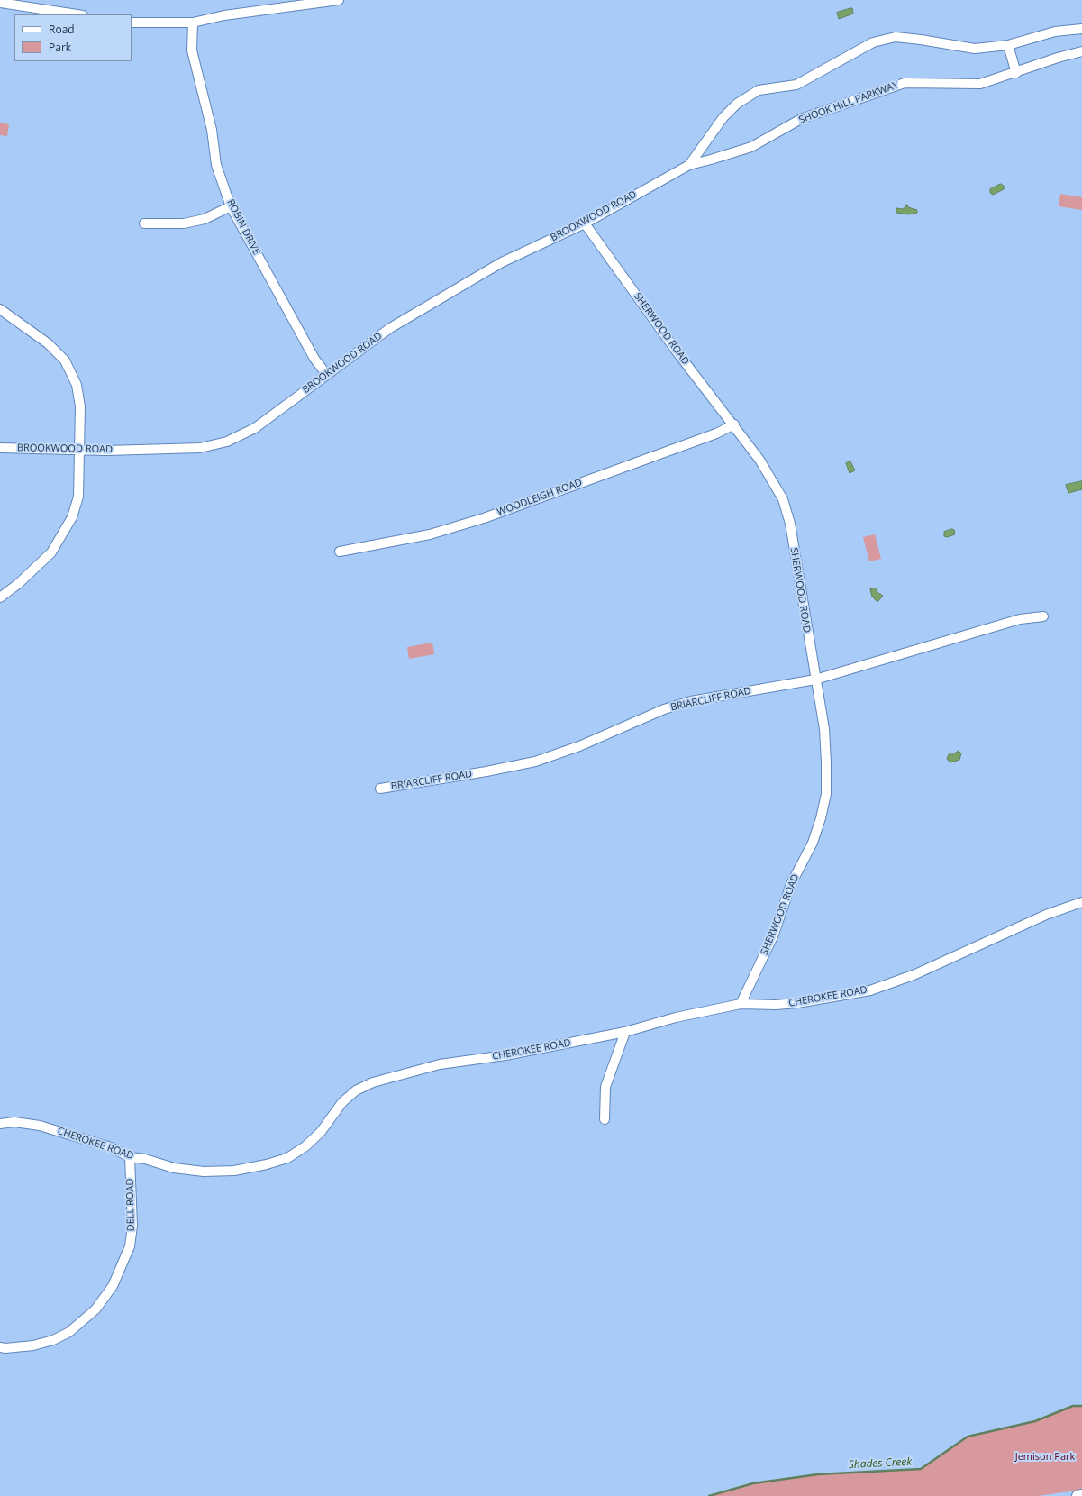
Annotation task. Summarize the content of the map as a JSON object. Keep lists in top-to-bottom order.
{
  "streets": {
    "street": [
      "SHOOK HILL PARKWAY",
      "BROOKWOOD ROAD",
      "ROBIN DRIVE",
      "SHERWOOD ROAD",
      "WOODLEIGH ROAD",
      "BRIARCLIFF ROAD",
      "CHEROKEE ROAD",
      "DELL ROAD"
    ]
  },
  "crossings": [
    ["SHOOK HILL PARKWAY", "BROOKWOOD ROAD"],
    ["BROOKWOOD ROAD", "ROBIN DRIVE"],
    ["BROOKWOOD ROAD", "SHERWOOD ROAD"],
    ["SHERWOOD ROAD", "WOODLEIGH ROAD"],
    ["SHERWOOD ROAD", "BRIARCLIFF ROAD"],
    ["SHERWOOD ROAD", "CHEROKEE ROAD"],
    ["CHEROKEE ROAD", "DELL ROAD"]
  ],
  "water": ["Shades Creek"],
  "parks": ["Jemison Park"],
  "legend": ["Road", "Park"]
}
